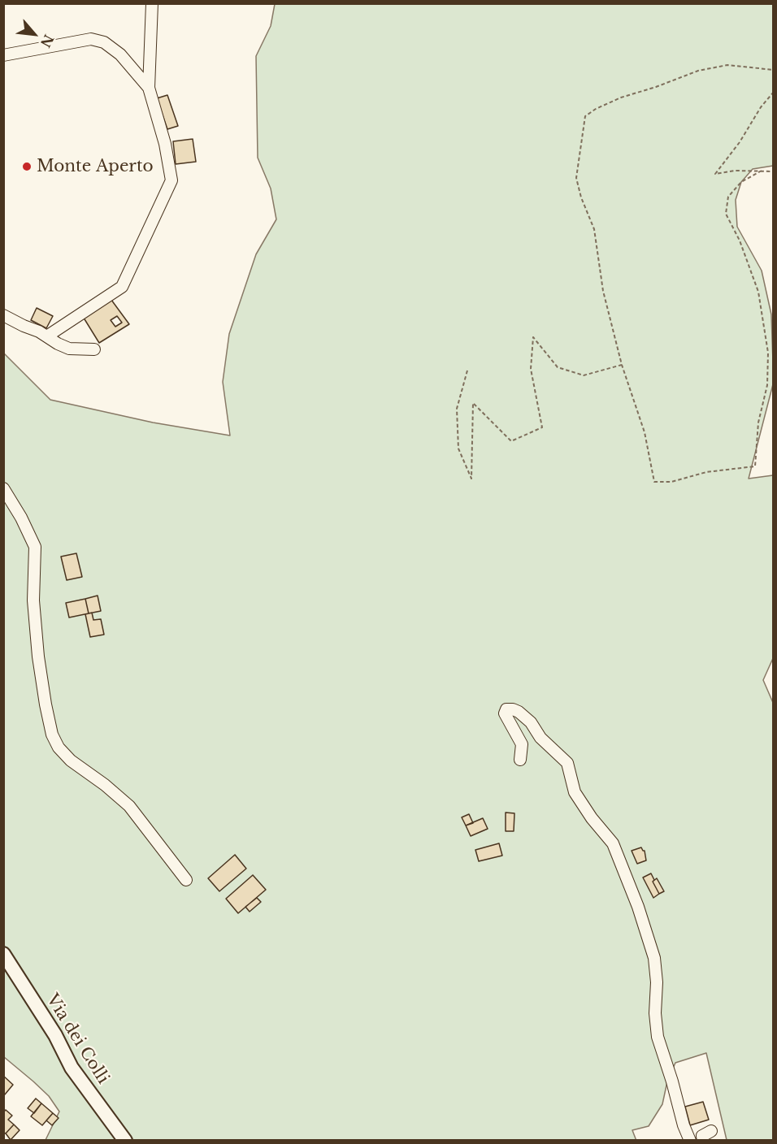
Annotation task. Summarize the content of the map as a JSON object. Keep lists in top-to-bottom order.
{
  "streets": {
    "main road": ["Via dei Colli"]
  },
  "places": ["Monte Aperto"],
  "north": "bottom right"
}
